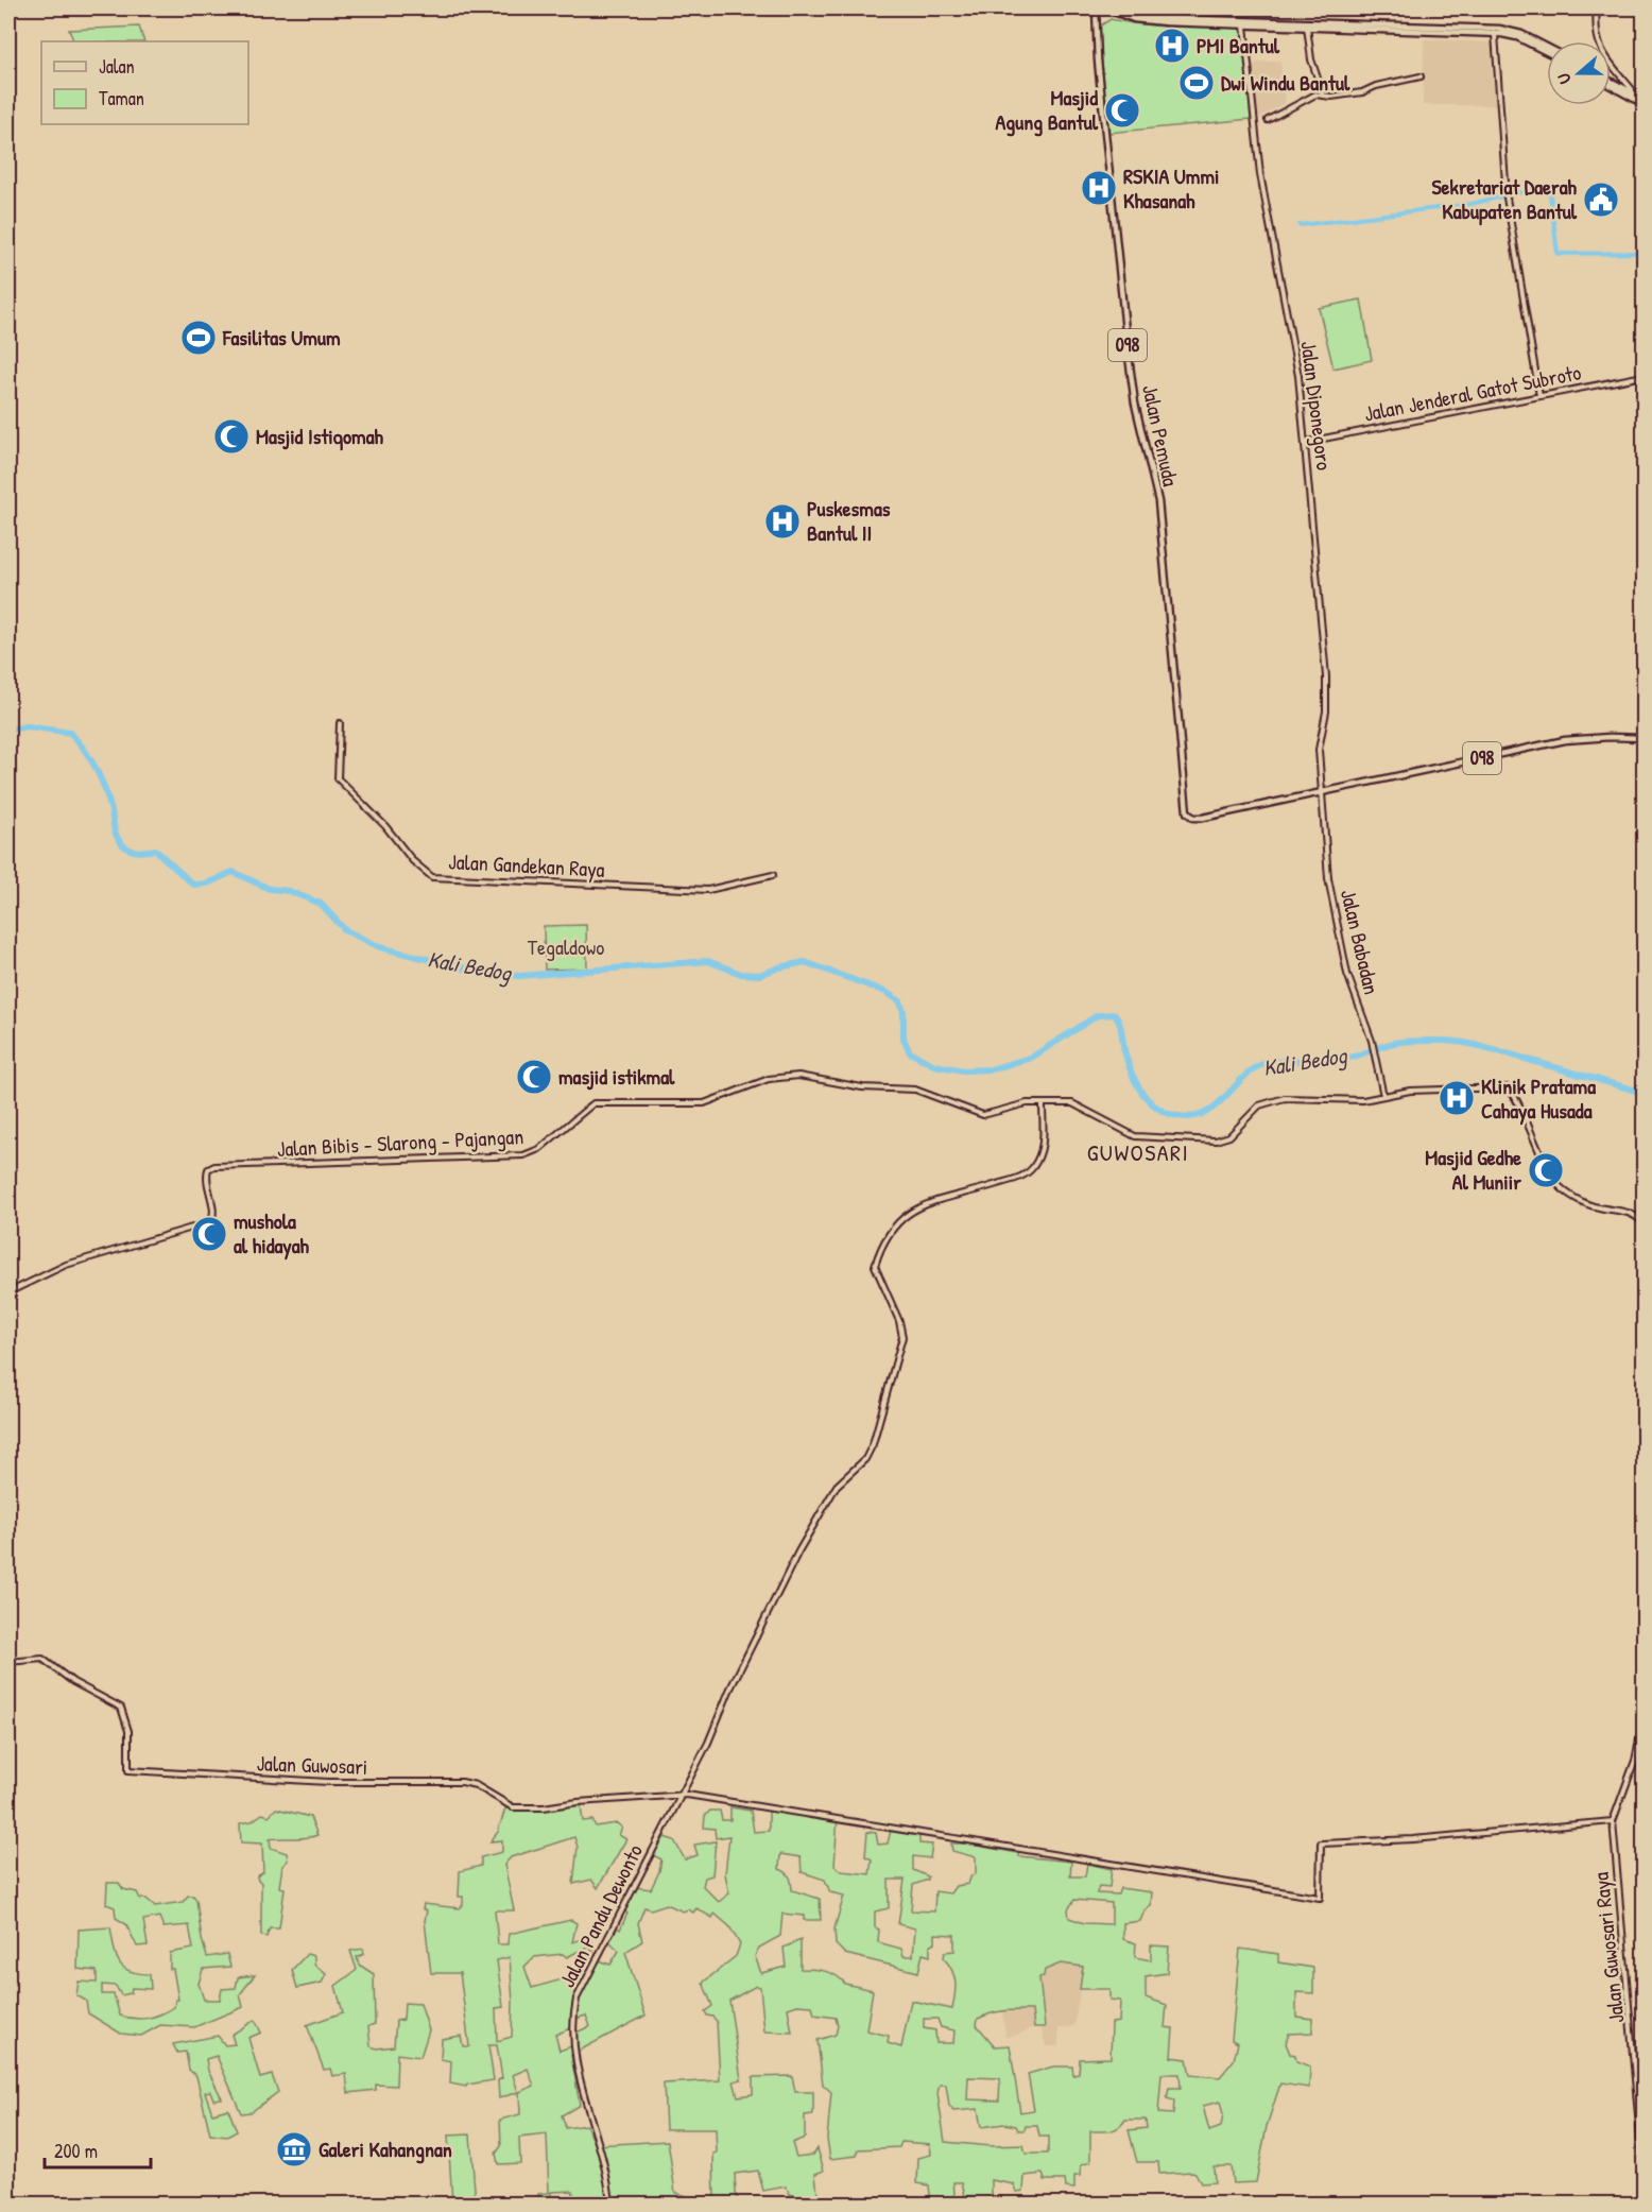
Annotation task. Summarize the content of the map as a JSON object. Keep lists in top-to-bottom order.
{
  "streets": {
    "main road": ["098", "Jalan Pemuda"],
    "street": [
      "Jalan Jenderal Gatot Subroto",
      "Jalan Diponegoro",
      "Jalan Gandekan Raya",
      "Jalan Babadan",
      "Jalan Bibis - Slarong - Pajangan",
      "Jalan Guwosari",
      "Jalan Pandu Dewonto",
      "Jalan Guwosari Raya"
    ]
  },
  "crossings": [
    ["098", "Jalan Diponegoro"],
    ["098", "Jalan Pemuda"],
    ["098", "Jalan Babadan"],
    ["Jalan Jenderal Gatot Subroto", "Jalan Diponegoro"],
    ["Jalan Diponegoro", "Jalan Pemuda"],
    ["Jalan Diponegoro", "Jalan Babadan"],
    ["Jalan Pemuda", "Jalan Babadan"],
    ["Jalan Babadan", "Jalan Bibis - Slarong - Pajangan"],
    ["Jalan Bibis - Slarong - Pajangan", "Jalan Pandu Dewonto"],
    ["Jalan Guwosari", "Jalan Pandu Dewonto"]
  ],
  "districts": ["GUWOSARI"],
  "water": ["Kali Bedog"],
  "parks": ["Tegaldowo"],
  "places": {
    "hospital": [
      "PMI Bantul",
      "RSKIA Ummi Khasanah",
      "Puskesmas Bantul II",
      "Klinik Pratama Cahaya Husada"
    ],
    "sports": ["Dwi Windu Bantul", "Fasilitas Umum"],
    "mosque": [
      "Masjid Agung Bantul",
      "Masjid Istiqomah",
      "masjid istikmal",
      "Masjid Gedhe Al Muniir",
      "mushola al hidayah"
    ],
    "public building": ["Sekretariat Daerah Kabupaten Bantul"],
    "museum": ["Galeri Kahangnan"]
  },
  "legend": ["Jalan", "Taman"],
  "scale_bar": "200 m",
  "north": "left"
}
